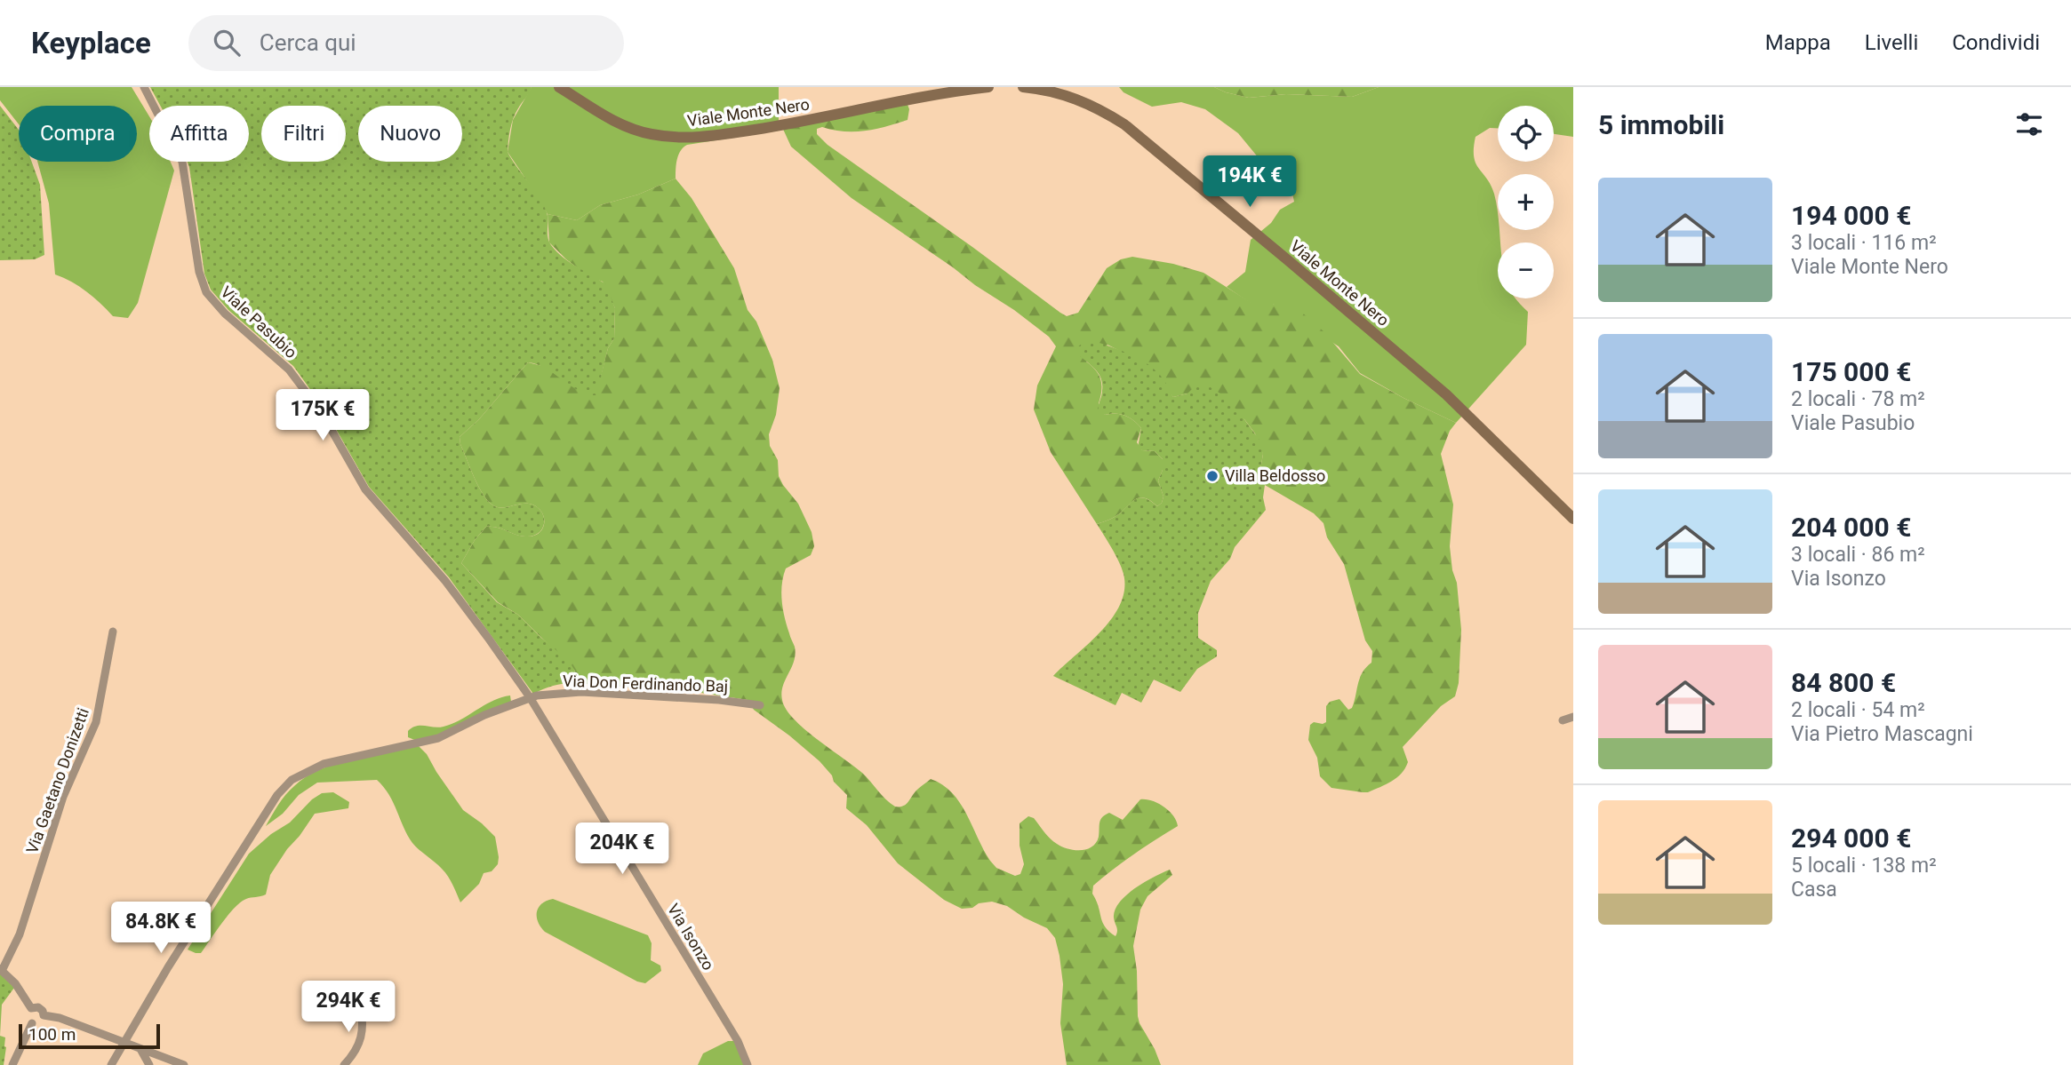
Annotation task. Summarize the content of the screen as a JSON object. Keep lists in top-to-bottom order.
{
  "streets": {
    "street": [
      "Viale Monte Nero",
      "Viale Pasubio",
      "Via Don Ferdinando Baj",
      "Via Gaetano Donizetti",
      "Via Isonzo"
    ]
  },
  "crossings": [
    ["Viale Pasubio", "Via Don Ferdinando Baj"],
    ["Viale Pasubio", "Via Isonzo"],
    ["Via Don Ferdinando Baj", "Via Isonzo"]
  ],
  "places": ["Villa Beldosso"],
  "scale_bar": "100 m",
  "page": {
    "header": "Keyplace",
    "search": "Cerca qui",
    "nav": ["Mappa", "Livelli", "Condividi"],
    "heading": "5 immobili",
    "map_buttons": ["+", "−"],
    "chip": [
      "Compra",
      "Affitta",
      "Filtri",
      "Nuovo"
    ],
    "price": [
      "194K €",
      "175K €",
      "204K €",
      "84.8K €",
      "294K €"
    ],
    "list": [
      {
        "name": "194 000 €",
        "note": "3 locali · 116 m² · Viale Monte Nero"
      },
      {
        "name": "175 000 €",
        "note": "2 locali · 78 m² · Viale Pasubio"
      },
      {
        "name": "204 000 €",
        "note": "3 locali · 86 m² · Via Isonzo"
      },
      {
        "name": "84 800 €",
        "note": "2 locali · 54 m² · Via Pietro Mascagni"
      },
      {
        "name": "294 000 €",
        "note": "5 locali · 138 m² · Casa"
      }
    ],
    "scale": "100 m"
  }
}
